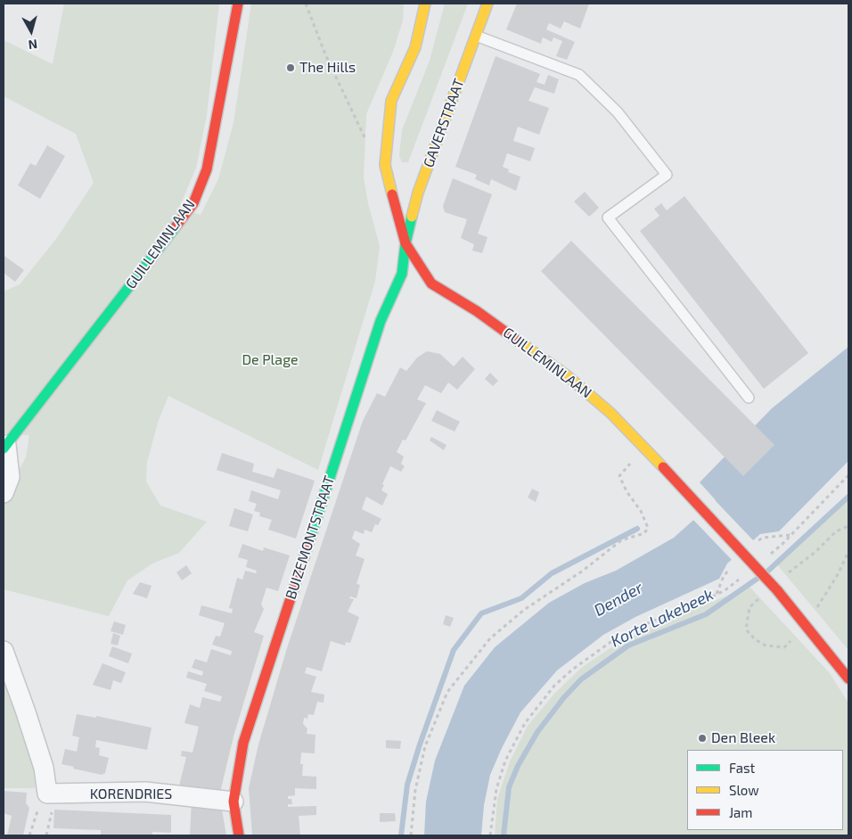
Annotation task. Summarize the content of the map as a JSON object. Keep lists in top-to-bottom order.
{
  "streets": {
    "main road": ["GAVERSTRAAT", "GUILLEMINLAAN", "BUIZEMONTSTRAAT"],
    "street": ["KORENDRIES"]
  },
  "crossings": [
    ["GAVERSTRAAT", "GUILLEMINLAAN"],
    ["GAVERSTRAAT", "BUIZEMONTSTRAAT"],
    ["GUILLEMINLAAN", "BUIZEMONTSTRAAT"],
    ["BUIZEMONTSTRAAT", "KORENDRIES"]
  ],
  "water": ["Dender", "Korte Lakebeek"],
  "parks": ["De Plage"],
  "places": ["The Hills", "Den Bleek"],
  "legend": ["Fast", "Slow", "Jam"],
  "north": "bottom"
}
